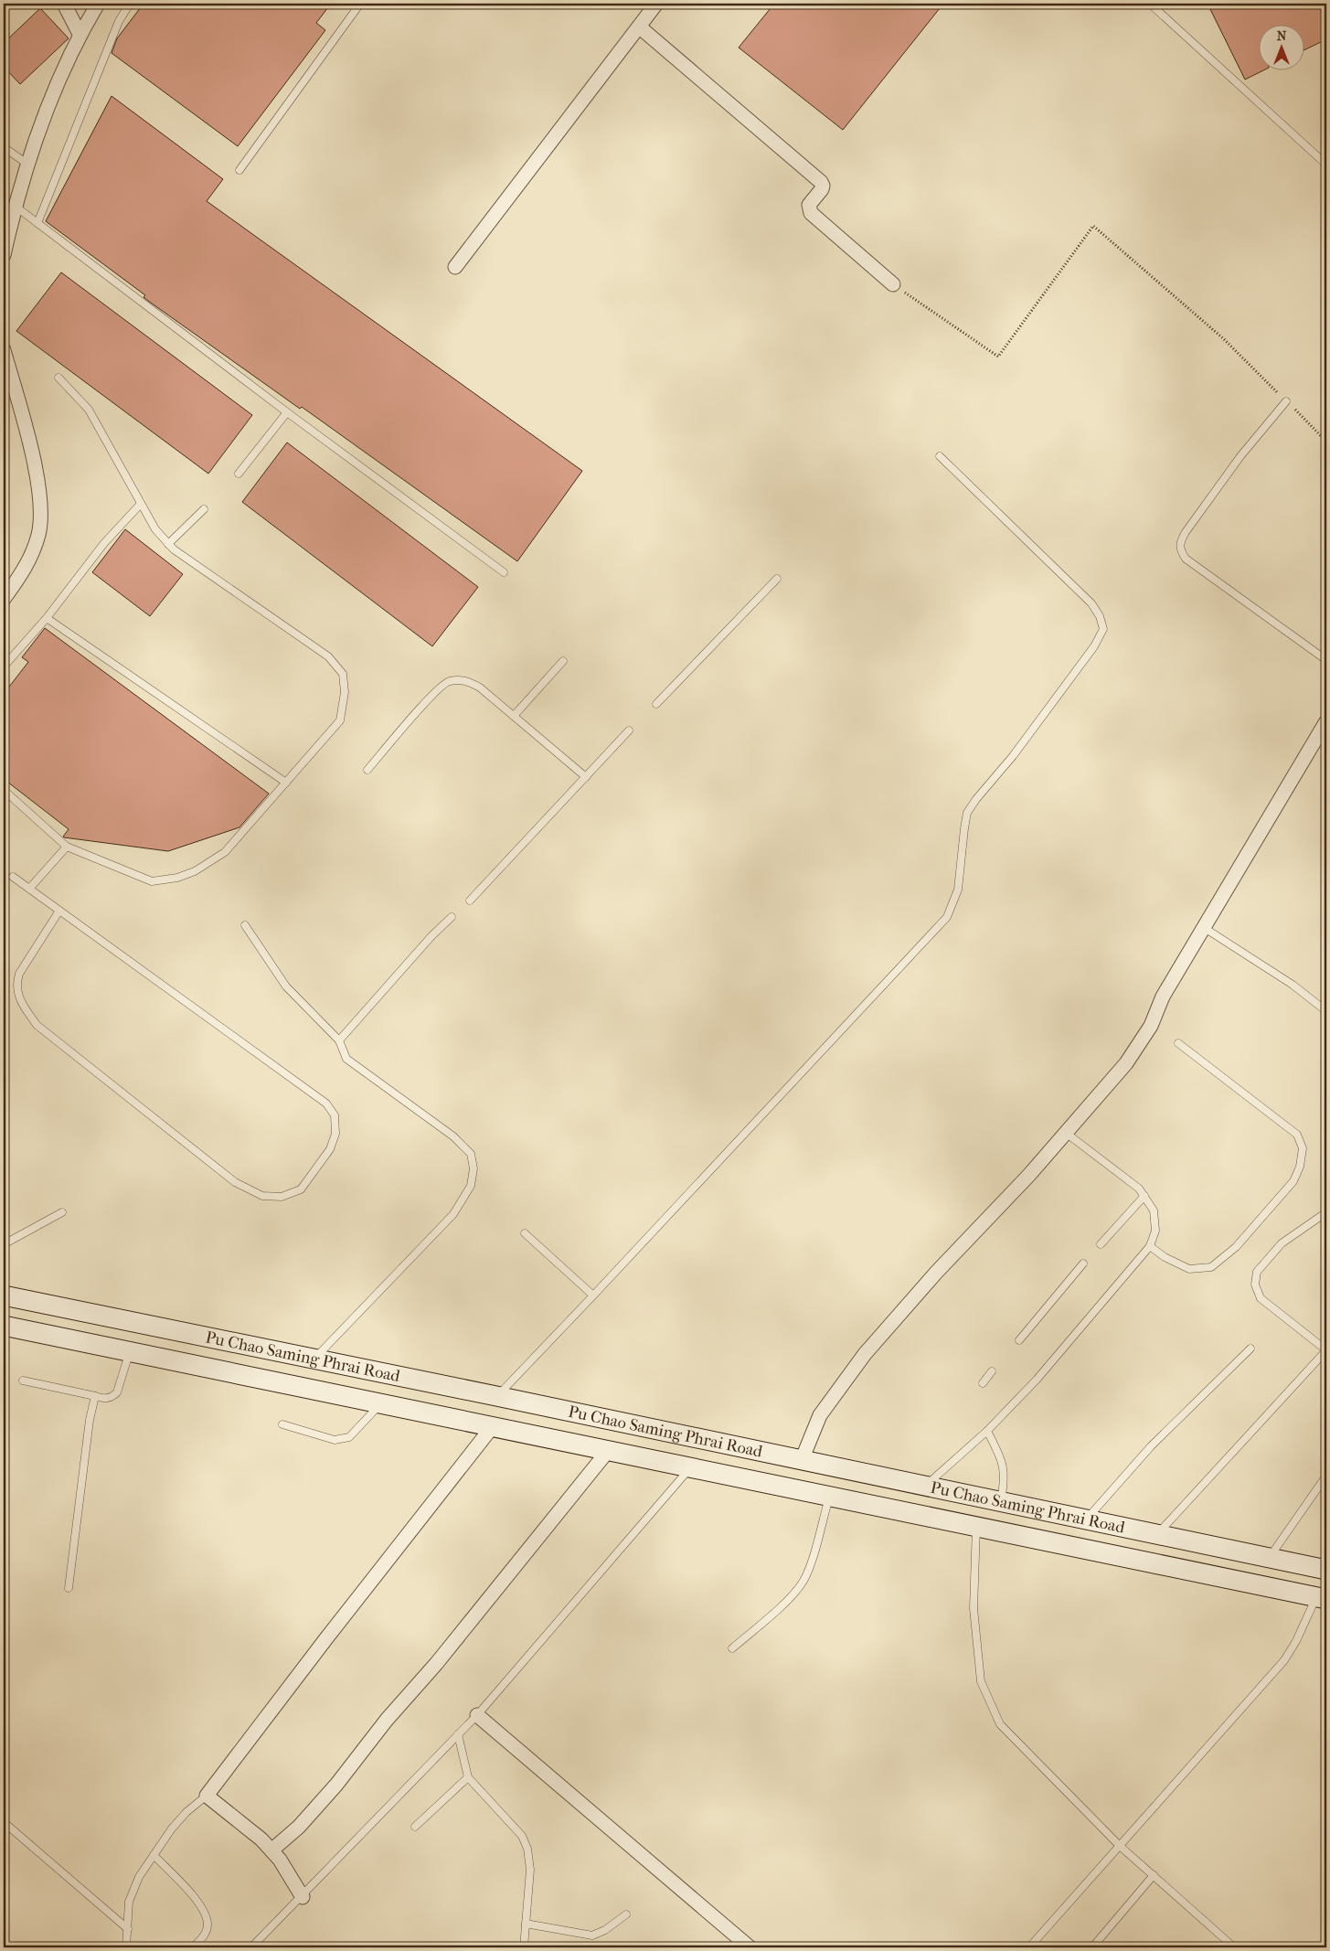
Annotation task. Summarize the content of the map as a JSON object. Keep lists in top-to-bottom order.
{
  "streets": {
    "main road": ["Pu Chao Saming Phrai Road"]
  },
  "north": "top"
}
